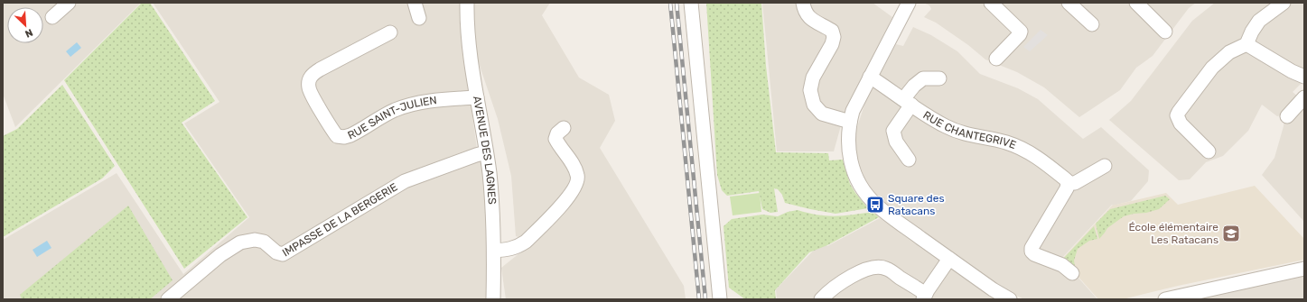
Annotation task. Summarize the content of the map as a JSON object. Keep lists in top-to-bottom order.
{
  "streets": {
    "street": [
      "RUE SAINT-JULIEN",
      "RUE CHANTEGRIVE",
      "AVENUE DES LAGNES",
      "IMPASSE DE LA BERGERIE"
    ]
  },
  "crossings": [
    ["RUE SAINT-JULIEN", "AVENUE DES LAGNES"],
    ["AVENUE DES LAGNES", "IMPASSE DE LA BERGERIE"]
  ],
  "places": {
    "bus stop": ["Square des Ratacans"],
    "school or university": ["École élémentaire Les Ratacans"]
  },
  "north": "bottom right"
}
